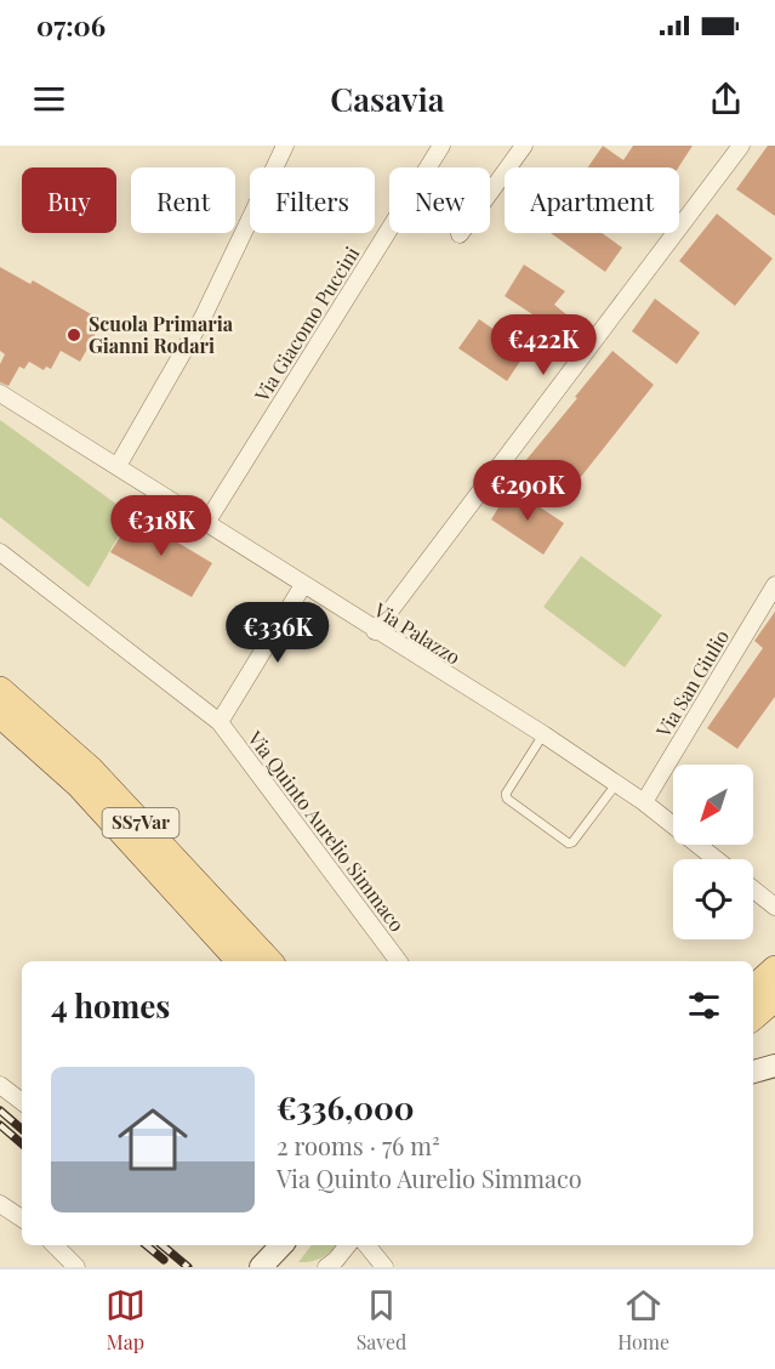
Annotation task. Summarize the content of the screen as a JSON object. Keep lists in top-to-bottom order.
{
  "streets": {
    "main road": ["SS7Var"],
    "street": [
      "Via Giacomo Puccini",
      "Via Palazzo",
      "Via San Giulio",
      "Via Quinto Aurelio Simmaco"
    ]
  },
  "crossings": [
    ["Via Giacomo Puccini", "Via Palazzo"],
    ["Via Palazzo", "Via San Giulio"],
    ["Via Palazzo", "Via Quinto Aurelio Simmaco"]
  ],
  "places": ["Scuola Primaria Gianni Rodari"],
  "north": "bottom left",
  "page": {
    "status": "07:06",
    "header": "Casavia",
    "chip": [
      "Buy",
      "Rent",
      "Filters",
      "New",
      "Apartment"
    ],
    "price": [
      "€422K",
      "€290K",
      "€318K",
      "€336K"
    ],
    "heading": "4 homes",
    "list": [
      {
        "name": "€336,000",
        "note": "2 rooms · 76 m² · Via Quinto Aurelio Simmaco"
      }
    ],
    "tabs": ["Map", "Saved", "Home"]
  }
}
